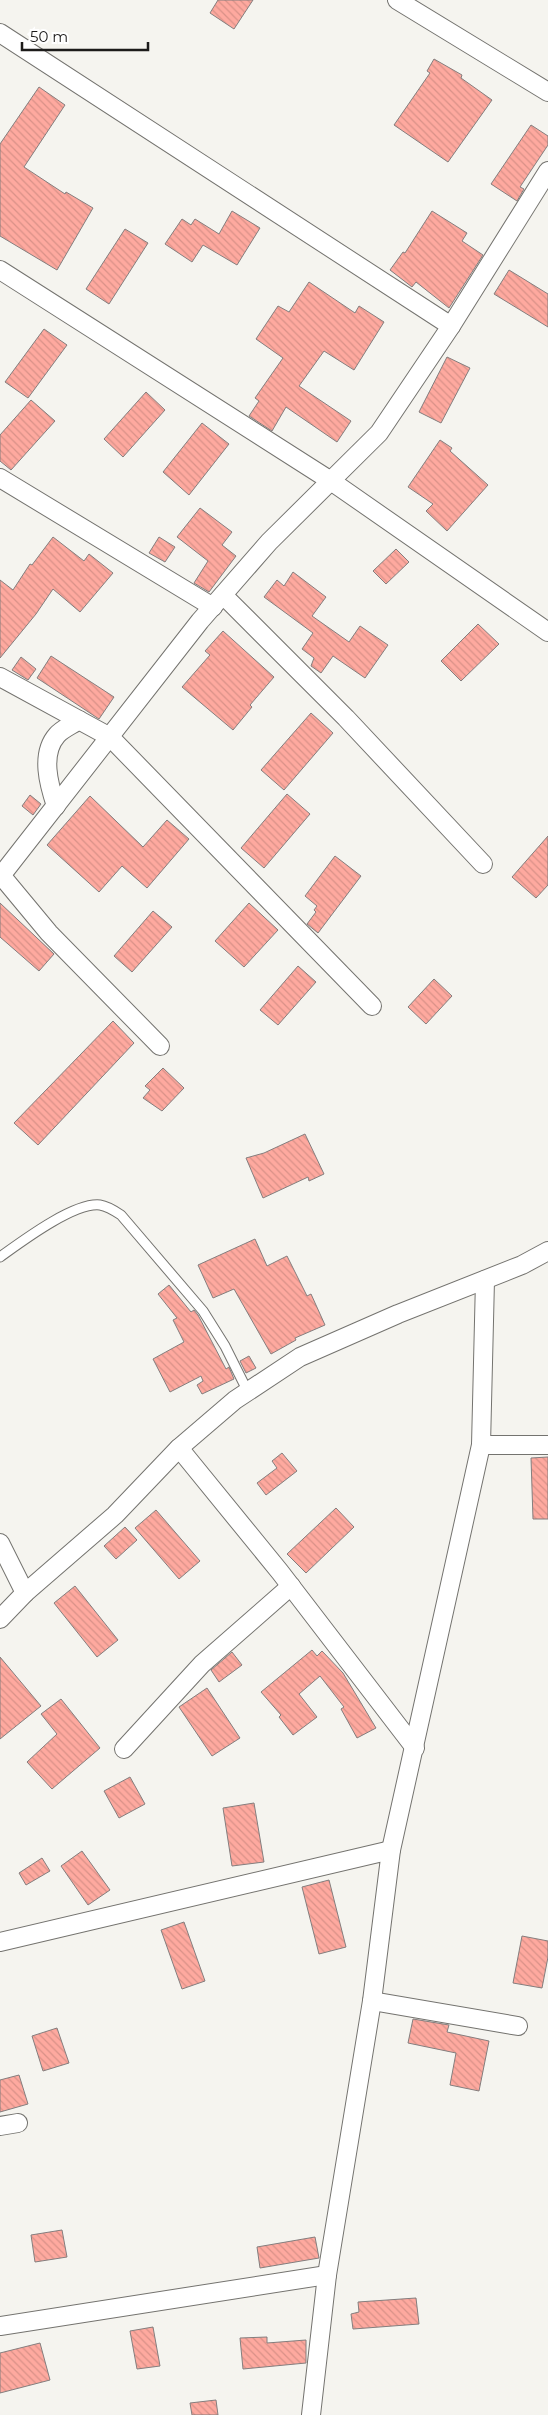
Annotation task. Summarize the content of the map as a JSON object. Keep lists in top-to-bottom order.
{
  "scale_bar": "50 m"
}
